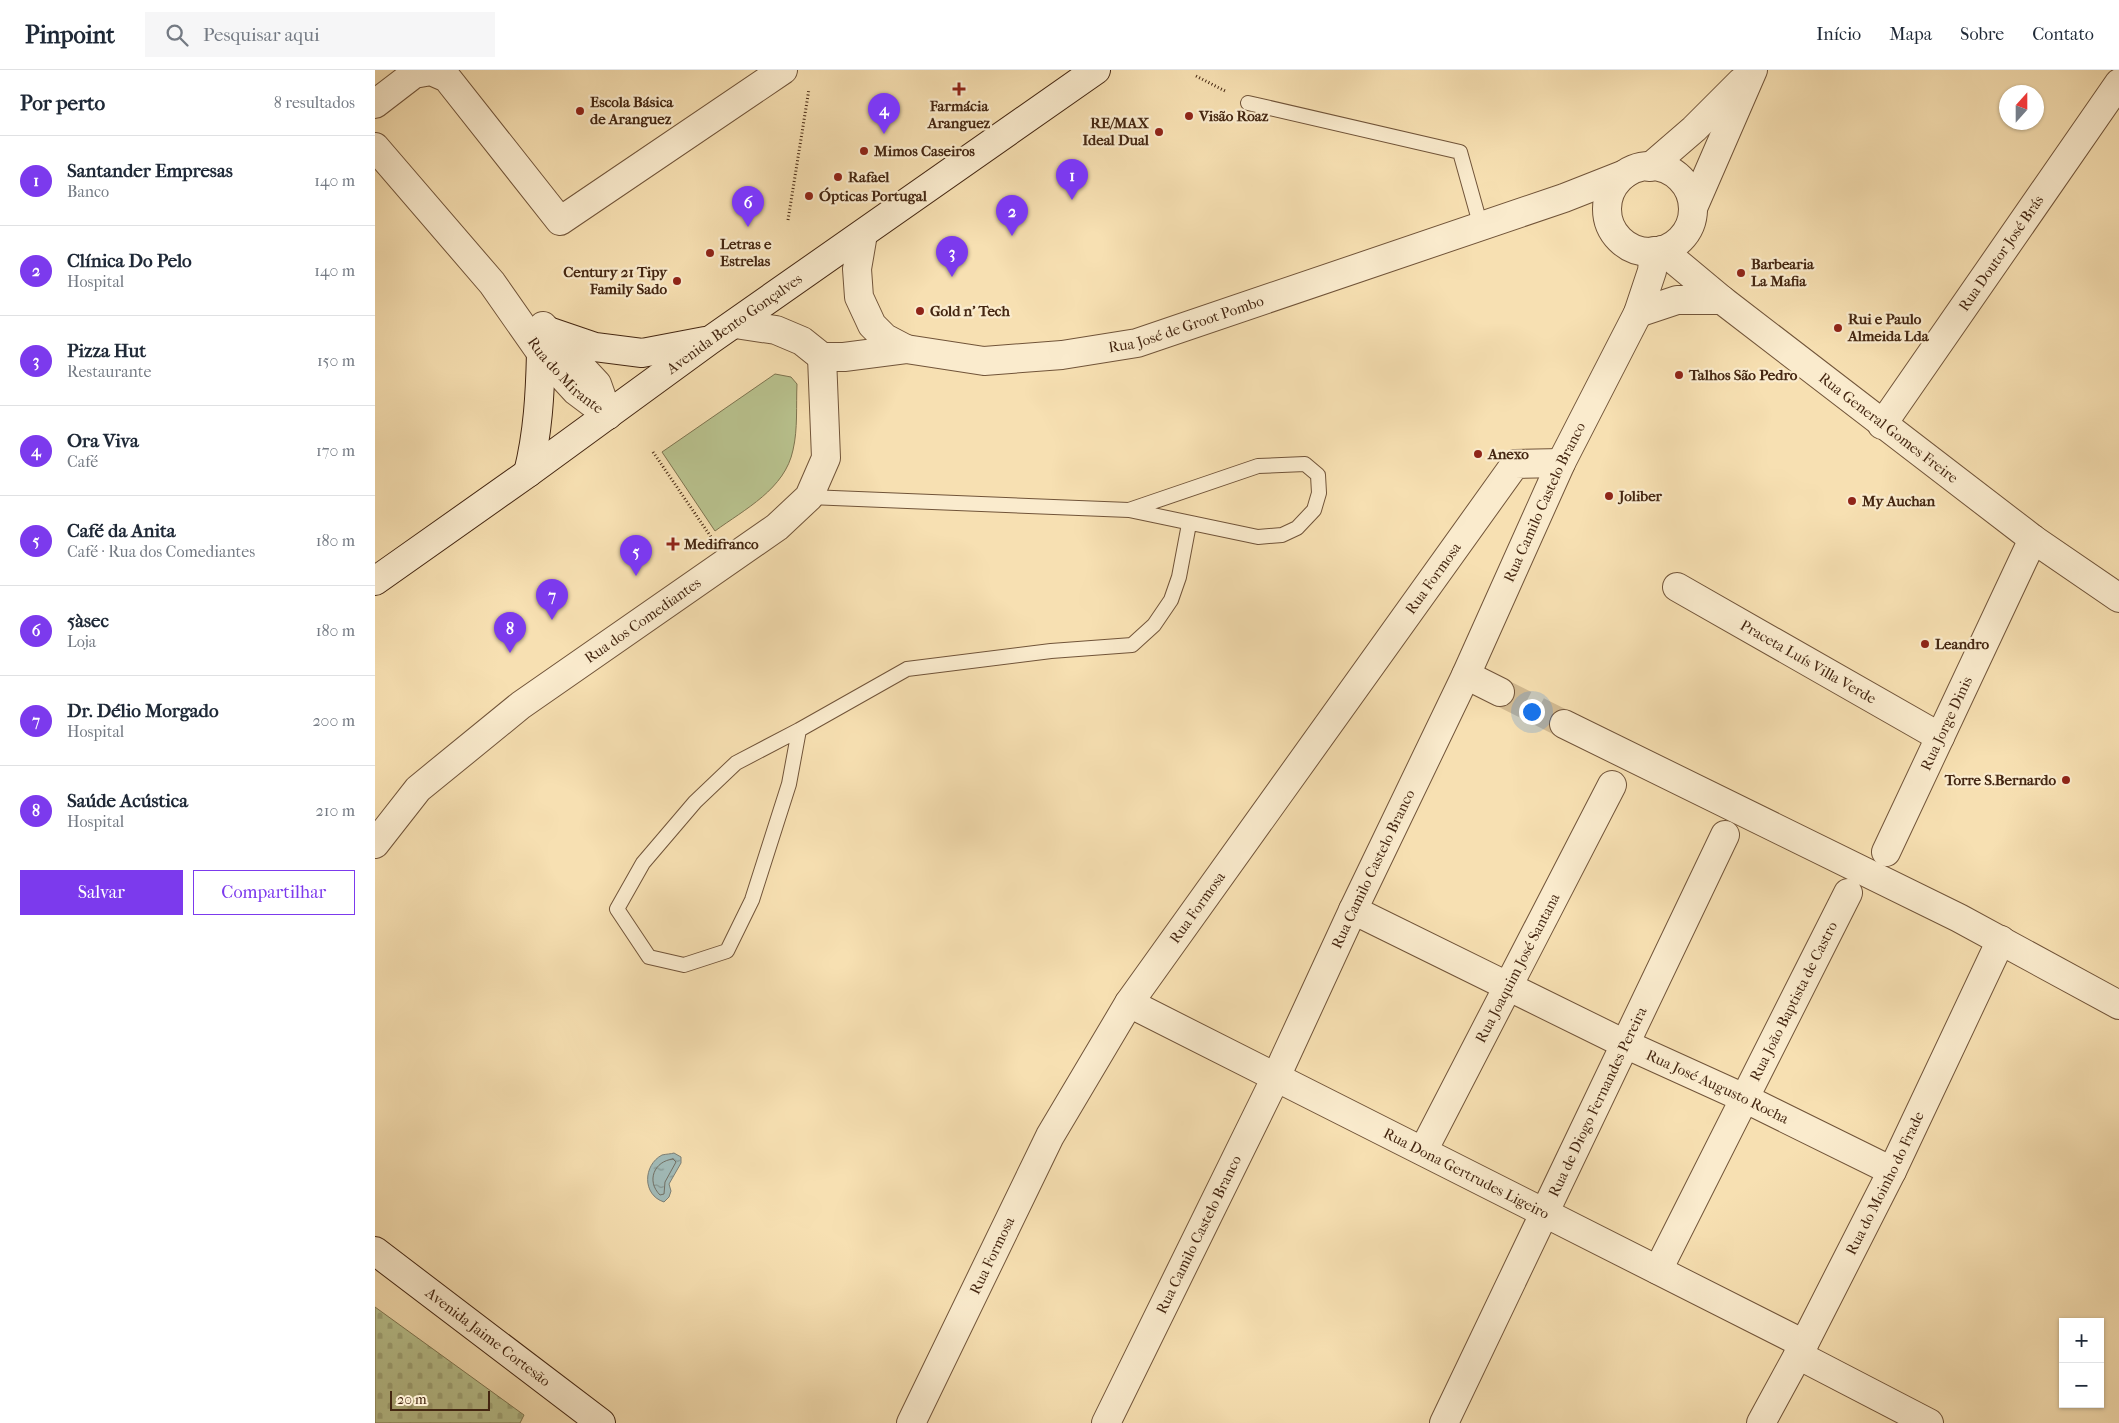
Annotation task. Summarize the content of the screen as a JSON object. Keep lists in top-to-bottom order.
{
  "streets": {
    "street": [
      "Rua Doutor José Brás",
      "Rua José de Groot Pombo",
      "Avenida Bento Gonçalves",
      "Rua do Mirante",
      "Rua General Gomes Freire",
      "Rua Camilo Castelo Branco",
      "Rua Formosa",
      "Rua dos Comediantes",
      "Praceta Luís Villa Verde",
      "Rua Jorge Dinis",
      "Rua Joaquim José Santana",
      "Rua João Baptista de Castro",
      "Rua José Augusto Rocha",
      "Rua de Diogo Fernandes Pereira",
      "Rua Dona Gertrudes Ligeiro",
      "Rua do Moinho do Frade",
      "Avenida Jaime Cortesão"
    ]
  },
  "crossings": [
    ["Rua Doutor José Brás", "Rua General Gomes Freire"],
    ["Rua José de Groot Pombo", "Rua General Gomes Freire"],
    ["Rua José de Groot Pombo", "Rua Camilo Castelo Branco"],
    ["Rua José de Groot Pombo", "Rua dos Comediantes"],
    ["Avenida Bento Gonçalves", "Rua do Mirante"],
    ["Rua General Gomes Freire", "Rua Camilo Castelo Branco"],
    ["Rua General Gomes Freire", "Rua Jorge Dinis"],
    ["Rua Camilo Castelo Branco", "Rua Formosa"],
    ["Rua Camilo Castelo Branco", "Rua José Augusto Rocha"],
    ["Rua Camilo Castelo Branco", "Rua Dona Gertrudes Ligeiro"],
    ["Rua Formosa", "Rua Dona Gertrudes Ligeiro"],
    ["Praceta Luís Villa Verde", "Rua Jorge Dinis"],
    ["Rua Joaquim José Santana", "Rua José Augusto Rocha"],
    ["Rua Joaquim José Santana", "Rua Dona Gertrudes Ligeiro"],
    ["Rua João Baptista de Castro", "Rua José Augusto Rocha"],
    ["Rua João Baptista de Castro", "Rua Dona Gertrudes Ligeiro"],
    ["Rua José Augusto Rocha", "Rua de Diogo Fernandes Pereira"],
    ["Rua José Augusto Rocha", "Rua do Moinho do Frade"],
    ["Rua de Diogo Fernandes Pereira", "Rua Dona Gertrudes Ligeiro"],
    ["Rua Dona Gertrudes Ligeiro", "Rua do Moinho do Frade"]
  ],
  "places": {
    "health": ["Farmácia Aranguez", "Medifranco"],
    "other": [
      "Escola Básica de Aranguez",
      "Visão Roaz",
      "RE/MAX Ideal Dual",
      "Mimos Caseiros",
      "Rafael",
      "Ópticas Portugal",
      "Letras e Estrelas",
      "Barbearia La Mafia",
      "Century 21 Tipy Family Sado",
      "Gold n' Tech",
      "Rui e Paulo Almeida Lda",
      "Talhos São Pedro",
      "Anexo",
      "Joliber",
      "My Auchan",
      "Leandro",
      "Torre S.Bernardo"
    ]
  },
  "scale_bar": "20 m",
  "north": "top",
  "page": {
    "header": "Pinpoint",
    "search": "Pesquisar aqui",
    "nav": [
      "Início",
      "Mapa",
      "Sobre",
      "Contato"
    ],
    "heading": ["Por perto", "8 resultados"],
    "pins": [
      "4",
      "1",
      "6",
      "2",
      "3",
      "5",
      "7",
      "8"
    ],
    "list": [
      {
        "mark": "1",
        "name": "Santander Empresas",
        "note": "Banco",
        "value": "140 m"
      },
      {
        "mark": "2",
        "name": "Clínica Do Pelo",
        "note": "Hospital",
        "value": "140 m"
      },
      {
        "mark": "3",
        "name": "Pizza Hut",
        "note": "Restaurante",
        "value": "150 m"
      },
      {
        "mark": "4",
        "name": "Ora Viva",
        "note": "Café",
        "value": "170 m"
      },
      {
        "mark": "5",
        "name": "Café da Anita",
        "note": "Café · Rua dos Comediantes",
        "value": "180 m"
      },
      {
        "mark": "6",
        "name": "5àsec",
        "note": "Loja",
        "value": "180 m"
      },
      {
        "mark": "7",
        "name": "Dr. Délio Morgado",
        "note": "Hospital",
        "value": "200 m"
      },
      {
        "mark": "8",
        "name": "Saúde Acústica",
        "note": "Hospital",
        "value": "210 m"
      }
    ],
    "buttons": ["Salvar", "Compartilhar"],
    "map_buttons": ["+", "−"],
    "scale": "20 m"
  }
}
